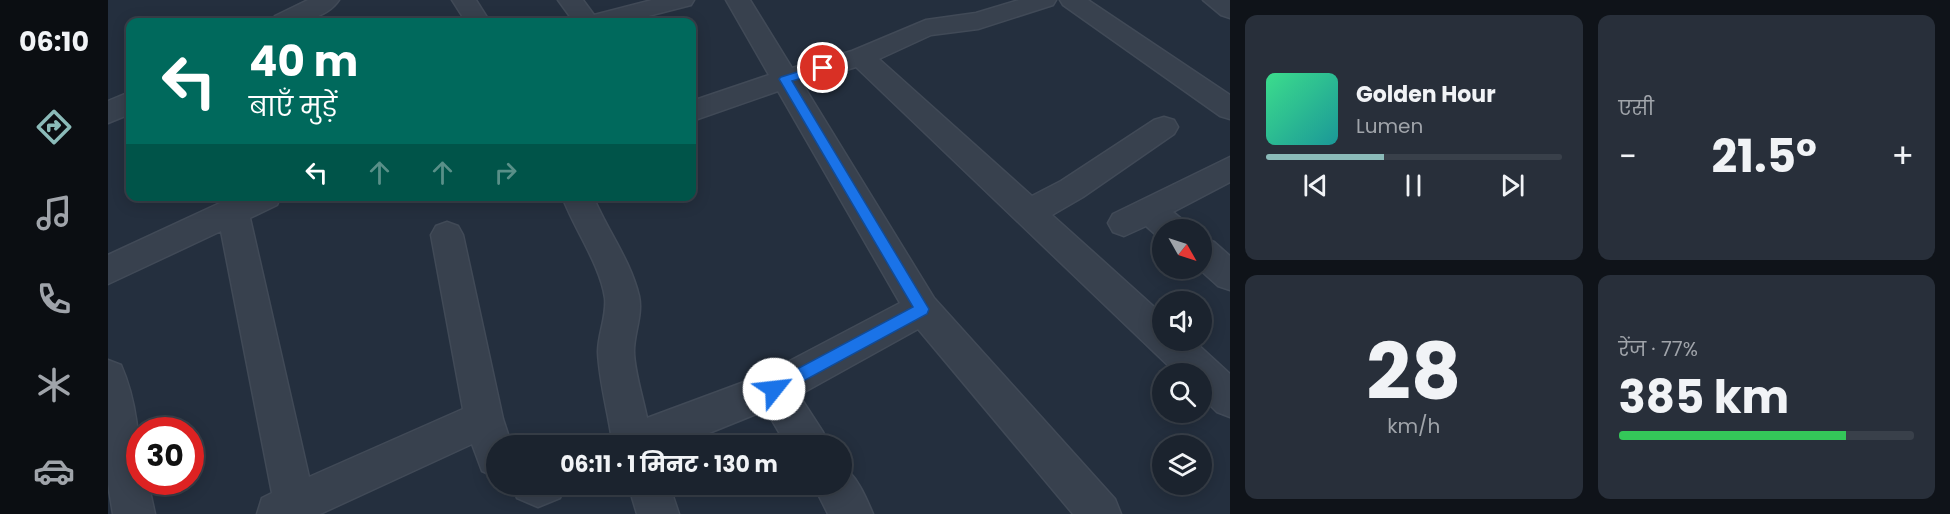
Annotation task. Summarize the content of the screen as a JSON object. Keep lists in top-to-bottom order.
{
  "north": "bottom right",
  "page": {
    "tabs": "06:10",
    "tile": [
      "एसी",
      ["28", "km/h"],
      ["रेंज · 77%", "385 km"]
    ],
    "turn": ["40 m", "बाएँ मुड़ें"],
    "song": ["Golden Hour", "Lumen"],
    "heat": ["−", "21.5°", "+"],
    "limit": "30",
    "trip": "06:11 · 1 मिनट · 130 m"
  }
}
